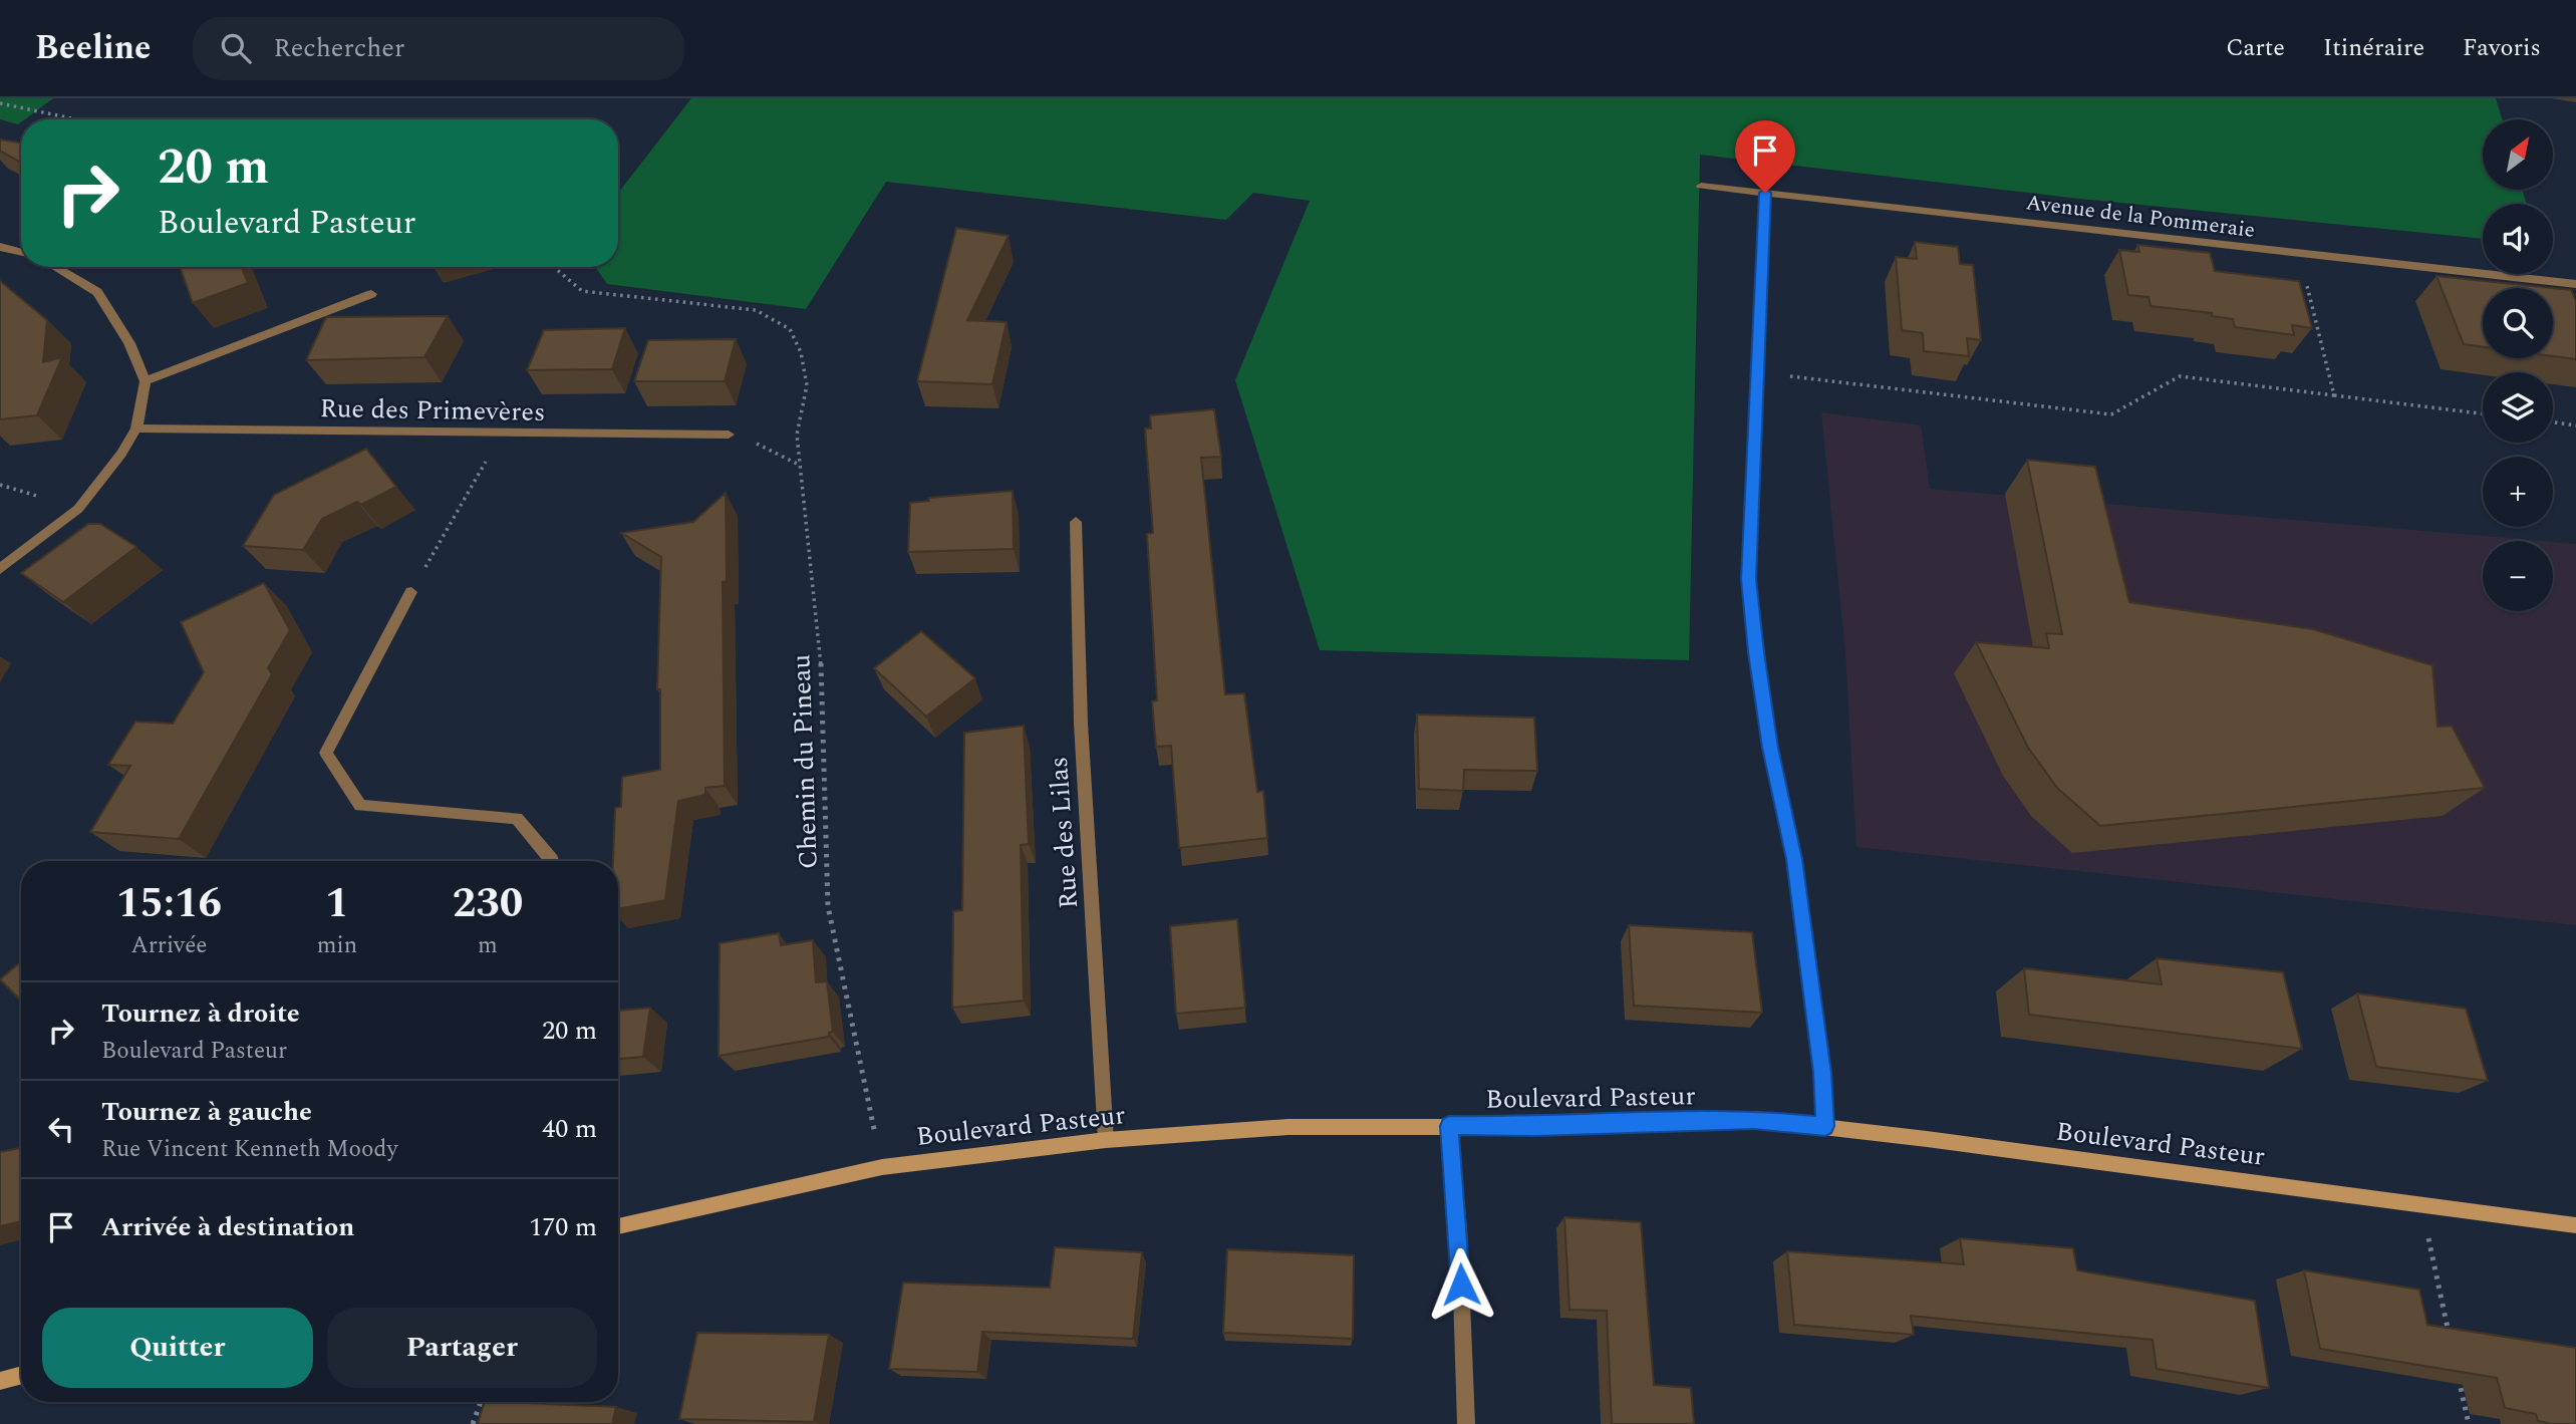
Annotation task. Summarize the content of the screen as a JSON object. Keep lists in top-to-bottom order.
{
  "streets": {
    "street": [
      "Avenue de la Pommeraie",
      "Rue des Primevères",
      "Rue des Lilas",
      "Boulevard Pasteur"
    ],
    "path": ["Chemin du Pineau"]
  },
  "crossings": [
    ["Chemin du Pineau", "Boulevard Pasteur"],
    ["Rue des Lilas", "Boulevard Pasteur"]
  ],
  "north": "top right",
  "page": {
    "header": "Beeline",
    "search": "Rechercher",
    "nav": ["Carte", "Itinéraire", "Favoris"],
    "map_buttons": ["+", "−"],
    "turn": ["20 m", "Boulevard Pasteur"],
    "eta": [
      "15:16",
      "Arrivée",
      "1",
      "min",
      "230",
      "m"
    ],
    "list": [
      {
        "name": "Tournez à droite",
        "note": "Boulevard Pasteur",
        "value": "20 m"
      },
      {
        "name": "Tournez à gauche",
        "note": "Rue Vincent Kenneth Moody",
        "value": "40 m"
      },
      {
        "name": "Arrivée à destination",
        "value": "170 m"
      }
    ],
    "buttons": ["Quitter", "Partager"]
  }
}
